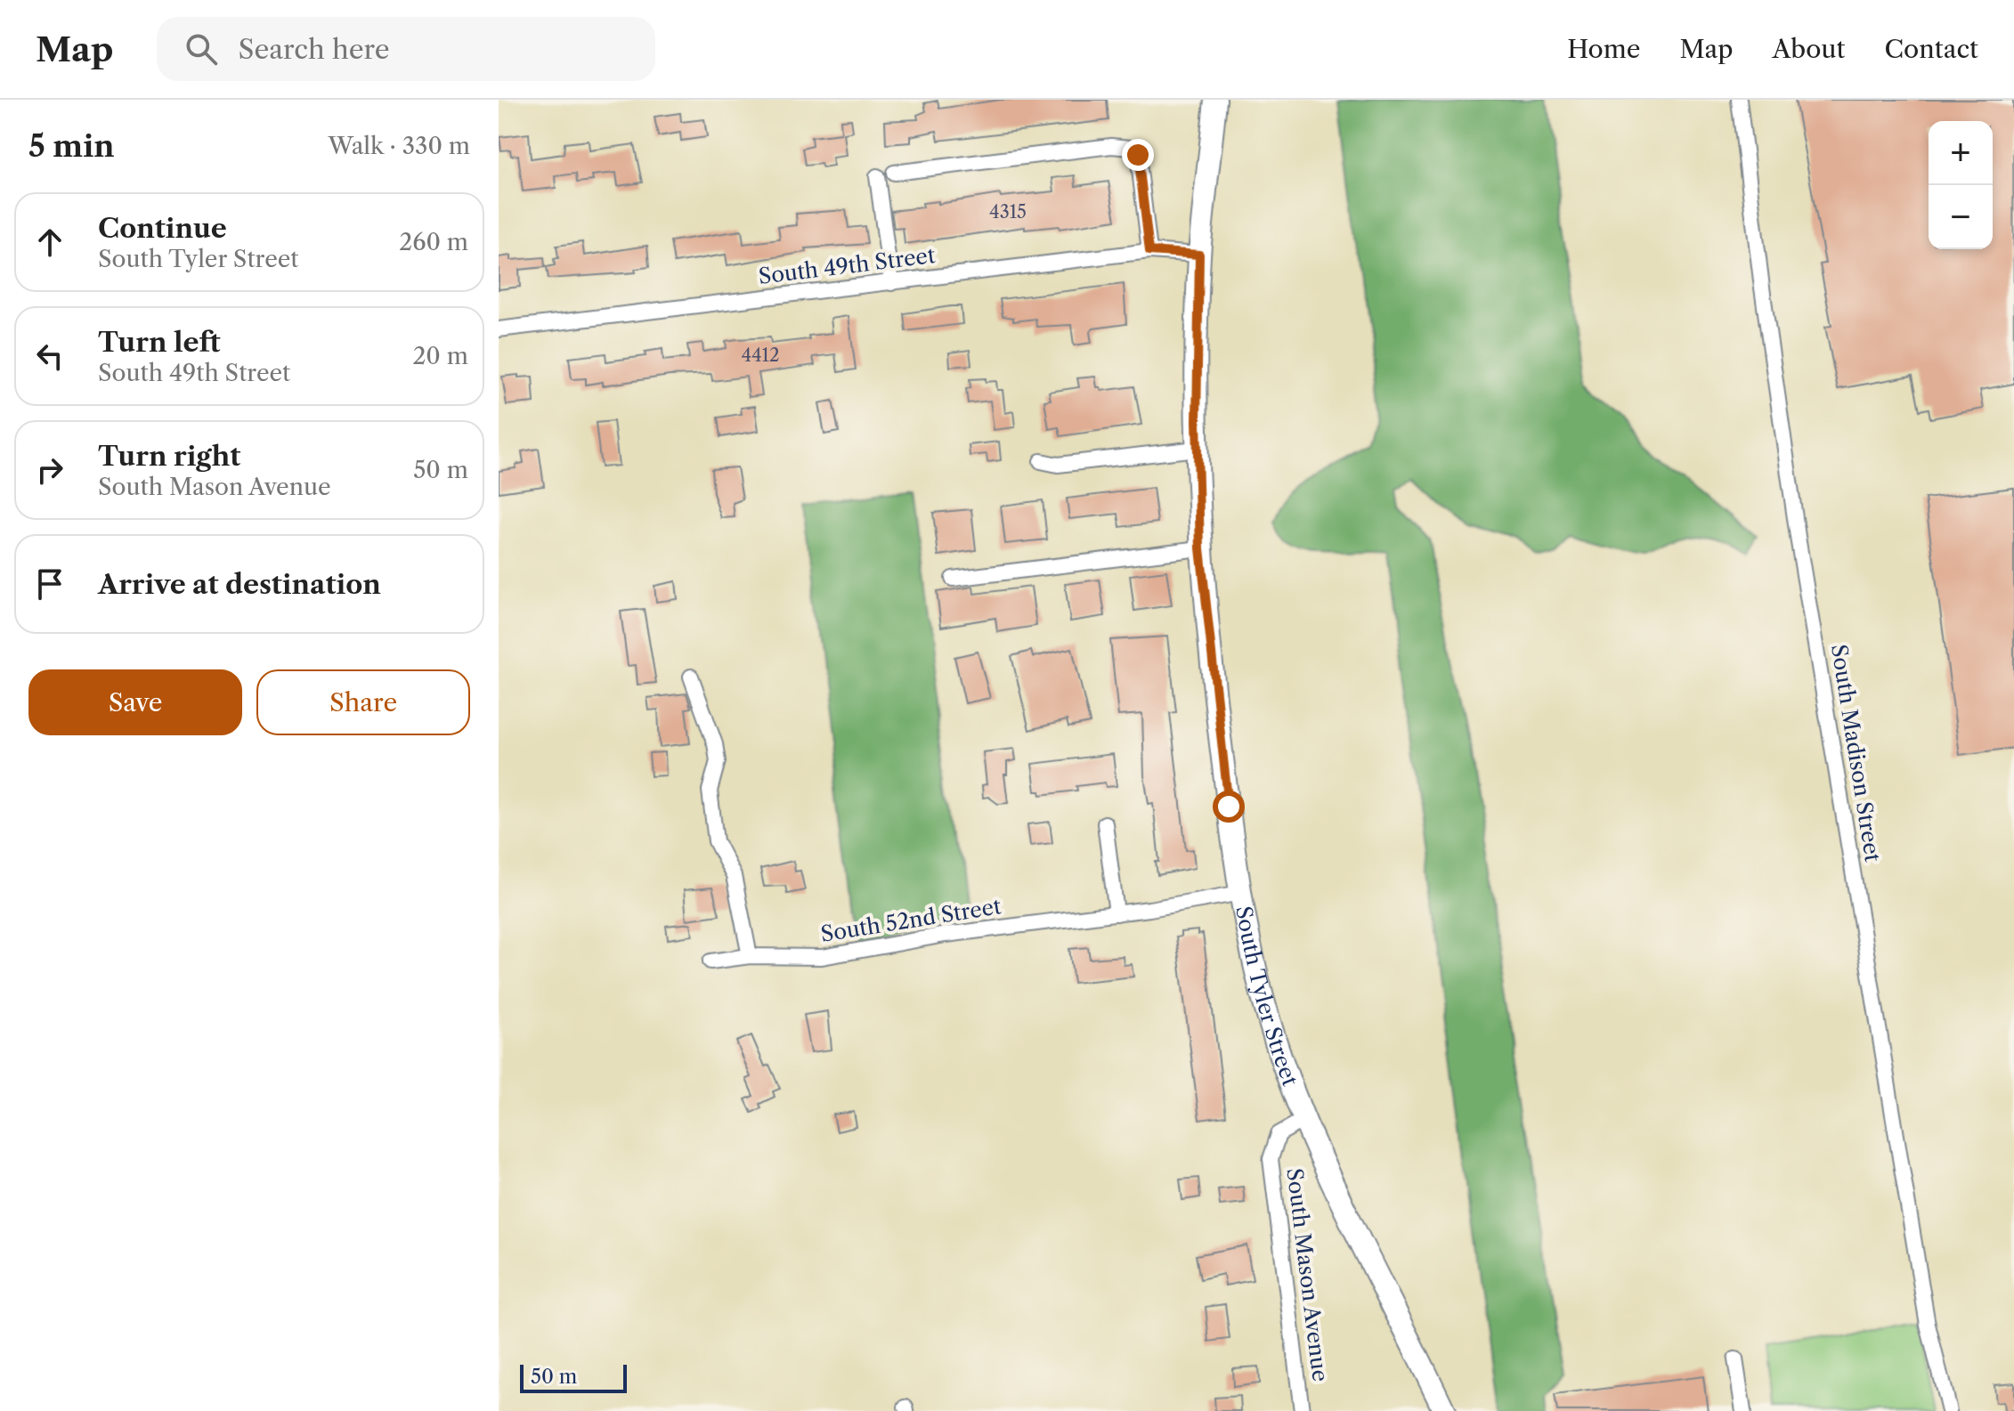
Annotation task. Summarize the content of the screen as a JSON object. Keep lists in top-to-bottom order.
{
  "streets": {
    "main road": ["South Tyler Street"],
    "street": [
      "South 49th Street",
      "South Madison Street",
      "South 52nd Street",
      "South Mason Avenue"
    ]
  },
  "crossings": [
    ["South 49th Street", "South Tyler Street"],
    ["South 52nd Street", "South Tyler Street"],
    ["South Tyler Street", "South Mason Avenue"]
  ],
  "house_numbers": ["4315", "4412"],
  "scale_bar": "50 m",
  "page": {
    "header": "Map",
    "search": "Search here",
    "nav": [
      "Home",
      "Map",
      "About",
      "Contact"
    ],
    "heading": ["5 min", "Walk · 330 m"],
    "map_buttons": ["+", "−"],
    "list": [
      ["Continue", "South Tyler Street", "260 m"],
      ["Turn left", "South 49th Street", "20 m"],
      ["Turn right", "South Mason Avenue", "50 m"],
      "Arrive at destination"
    ],
    "buttons": ["Save", "Share"],
    "scale": "50 m"
  }
}
